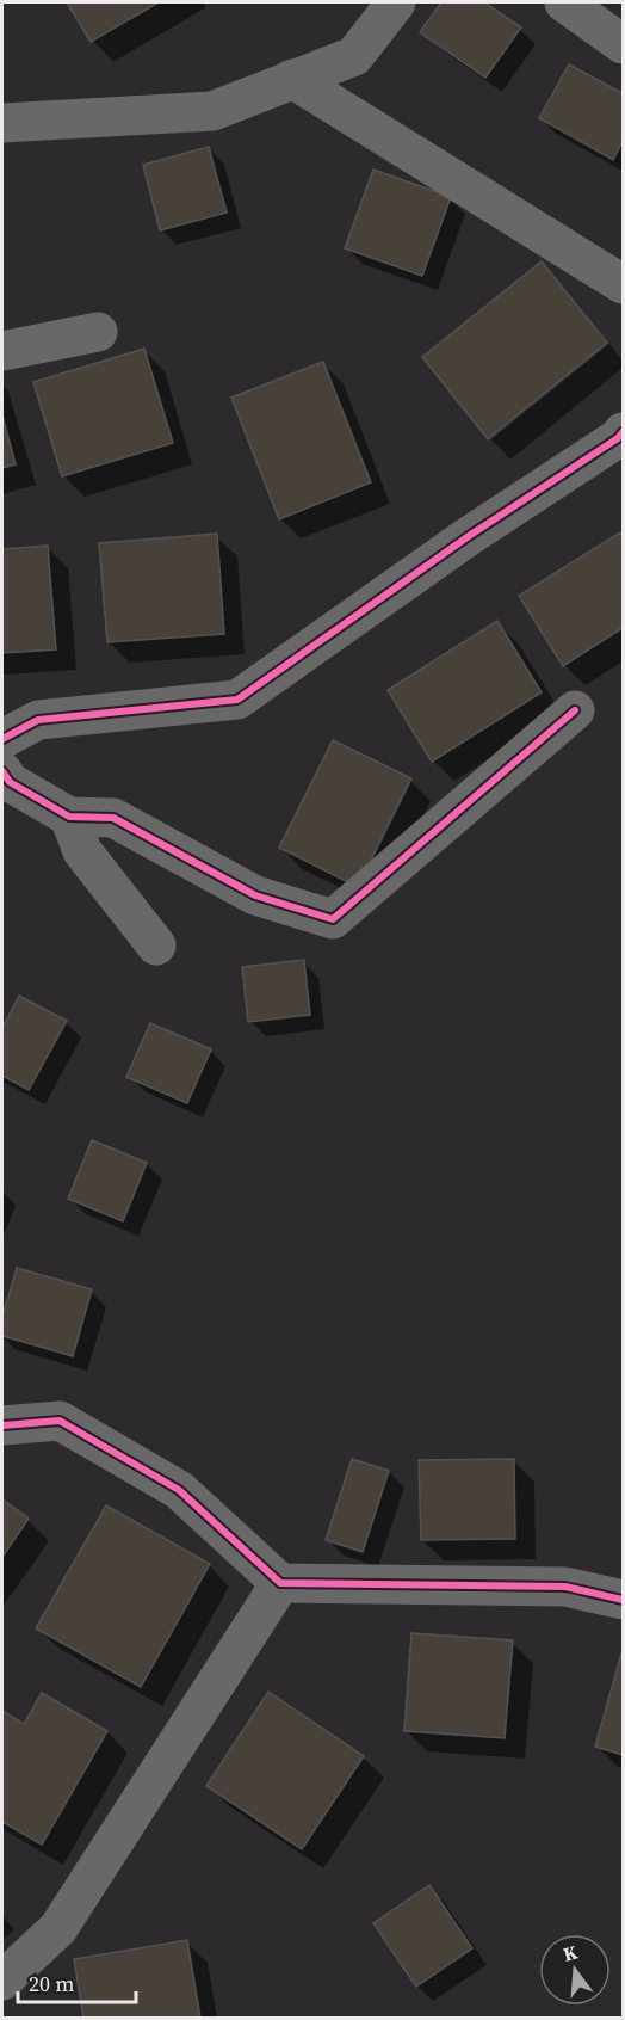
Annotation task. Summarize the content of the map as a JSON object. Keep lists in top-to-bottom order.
{
  "scale_bar": "20 m",
  "north": "top"
}
